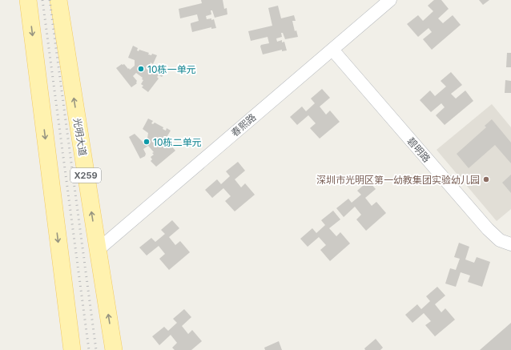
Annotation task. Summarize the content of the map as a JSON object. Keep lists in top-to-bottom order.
{
  "streets": {
    "main road": ["光明大道", "X259"],
    "street": ["春熙路", "碧明路"]
  },
  "crossings": [
    ["春熙路", "光明大道"],
    ["春熙路", "碧明路"]
  ],
  "places": ["10栋一单元", "10栋二单元", "深圳市光明区第一幼教集团实验幼儿园"]
}
